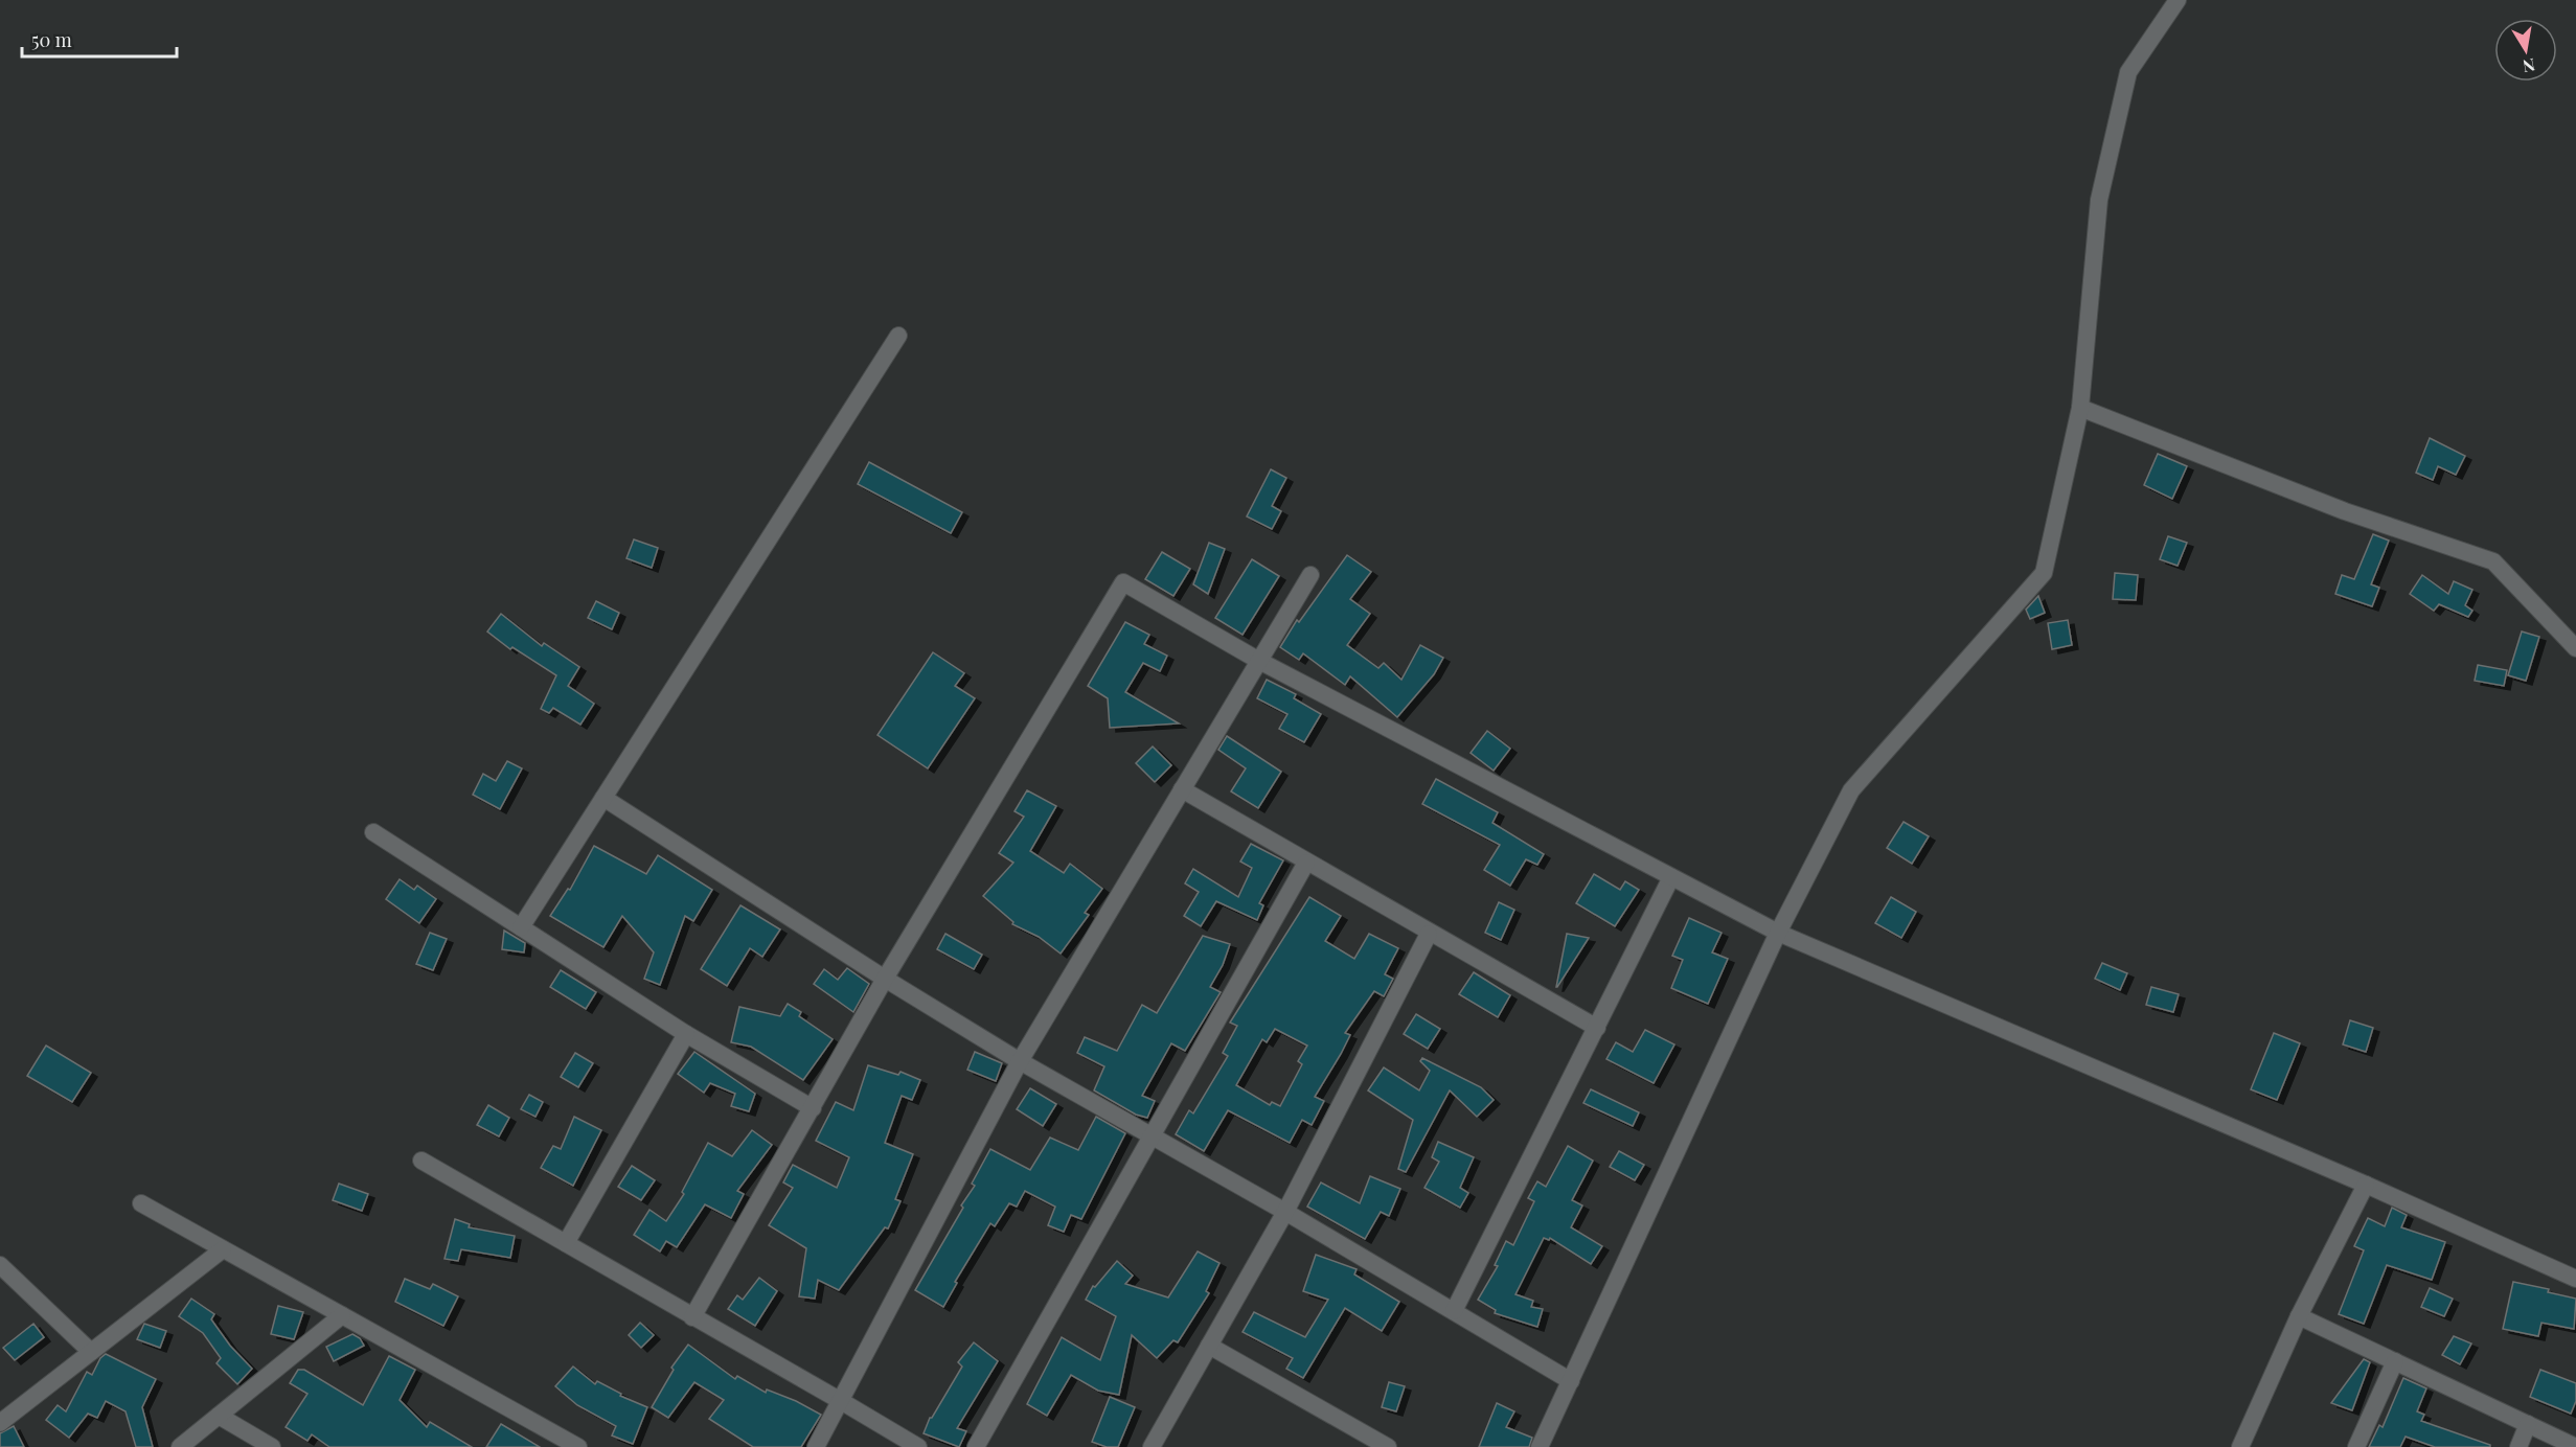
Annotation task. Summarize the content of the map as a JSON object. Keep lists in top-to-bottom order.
{
  "scale_bar": "50 m",
  "north": "bottom"
}
